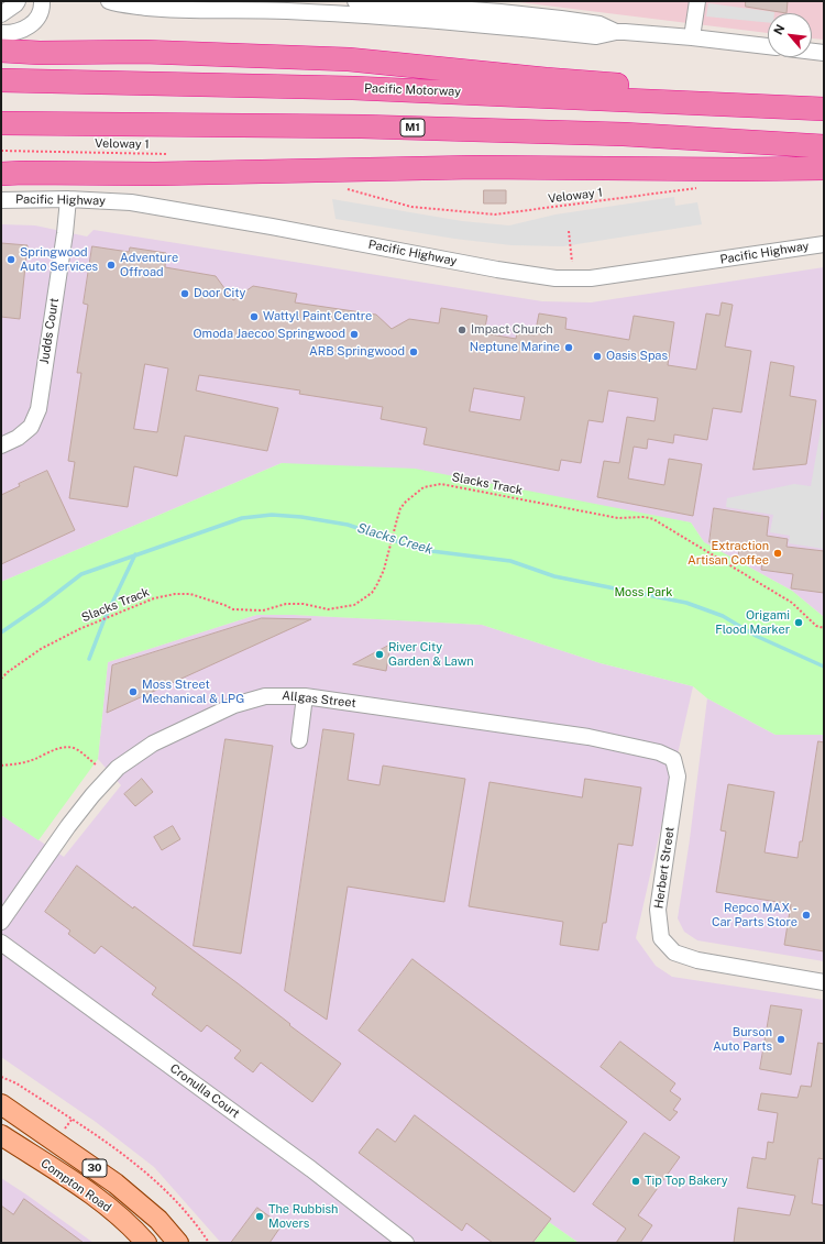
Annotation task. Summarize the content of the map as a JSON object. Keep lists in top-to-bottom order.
{
  "streets": {
    "highway": ["Pacific Motorway", "M1"],
    "main road": ["30", "Compton Road"],
    "street": [
      "Pacific Highway",
      "Judds Court",
      "Allgas Street",
      "Herbert Street",
      "Cronulla Court"
    ],
    "path": ["Veloway 1", "Slacks Track"]
  },
  "crossings": [
    ["Pacific Highway", "Judds Court"],
    ["Allgas Street", "Herbert Street"]
  ],
  "water": ["Slacks Creek"],
  "parks": ["Moss Park"],
  "places": [
    "Springwood Auto Services",
    "Adventure Offroad",
    "Door City",
    "Wattyl Paint Centre",
    "Impact Church",
    "Omoda Jaecoo Springwood",
    "Neptune Marine",
    "ARB Springwood",
    "Oasis Spas",
    "Extraction Artisan Coffee",
    "Origami Flood Marker",
    "River City Garden & Lawn",
    "Moss Street Mechanical & LPG",
    "Repco MAX - Car Parts Store",
    "Burson Auto Parts",
    "Tip Top Bakery",
    "The Rubbish Movers"
  ],
  "north": "top left"
}
